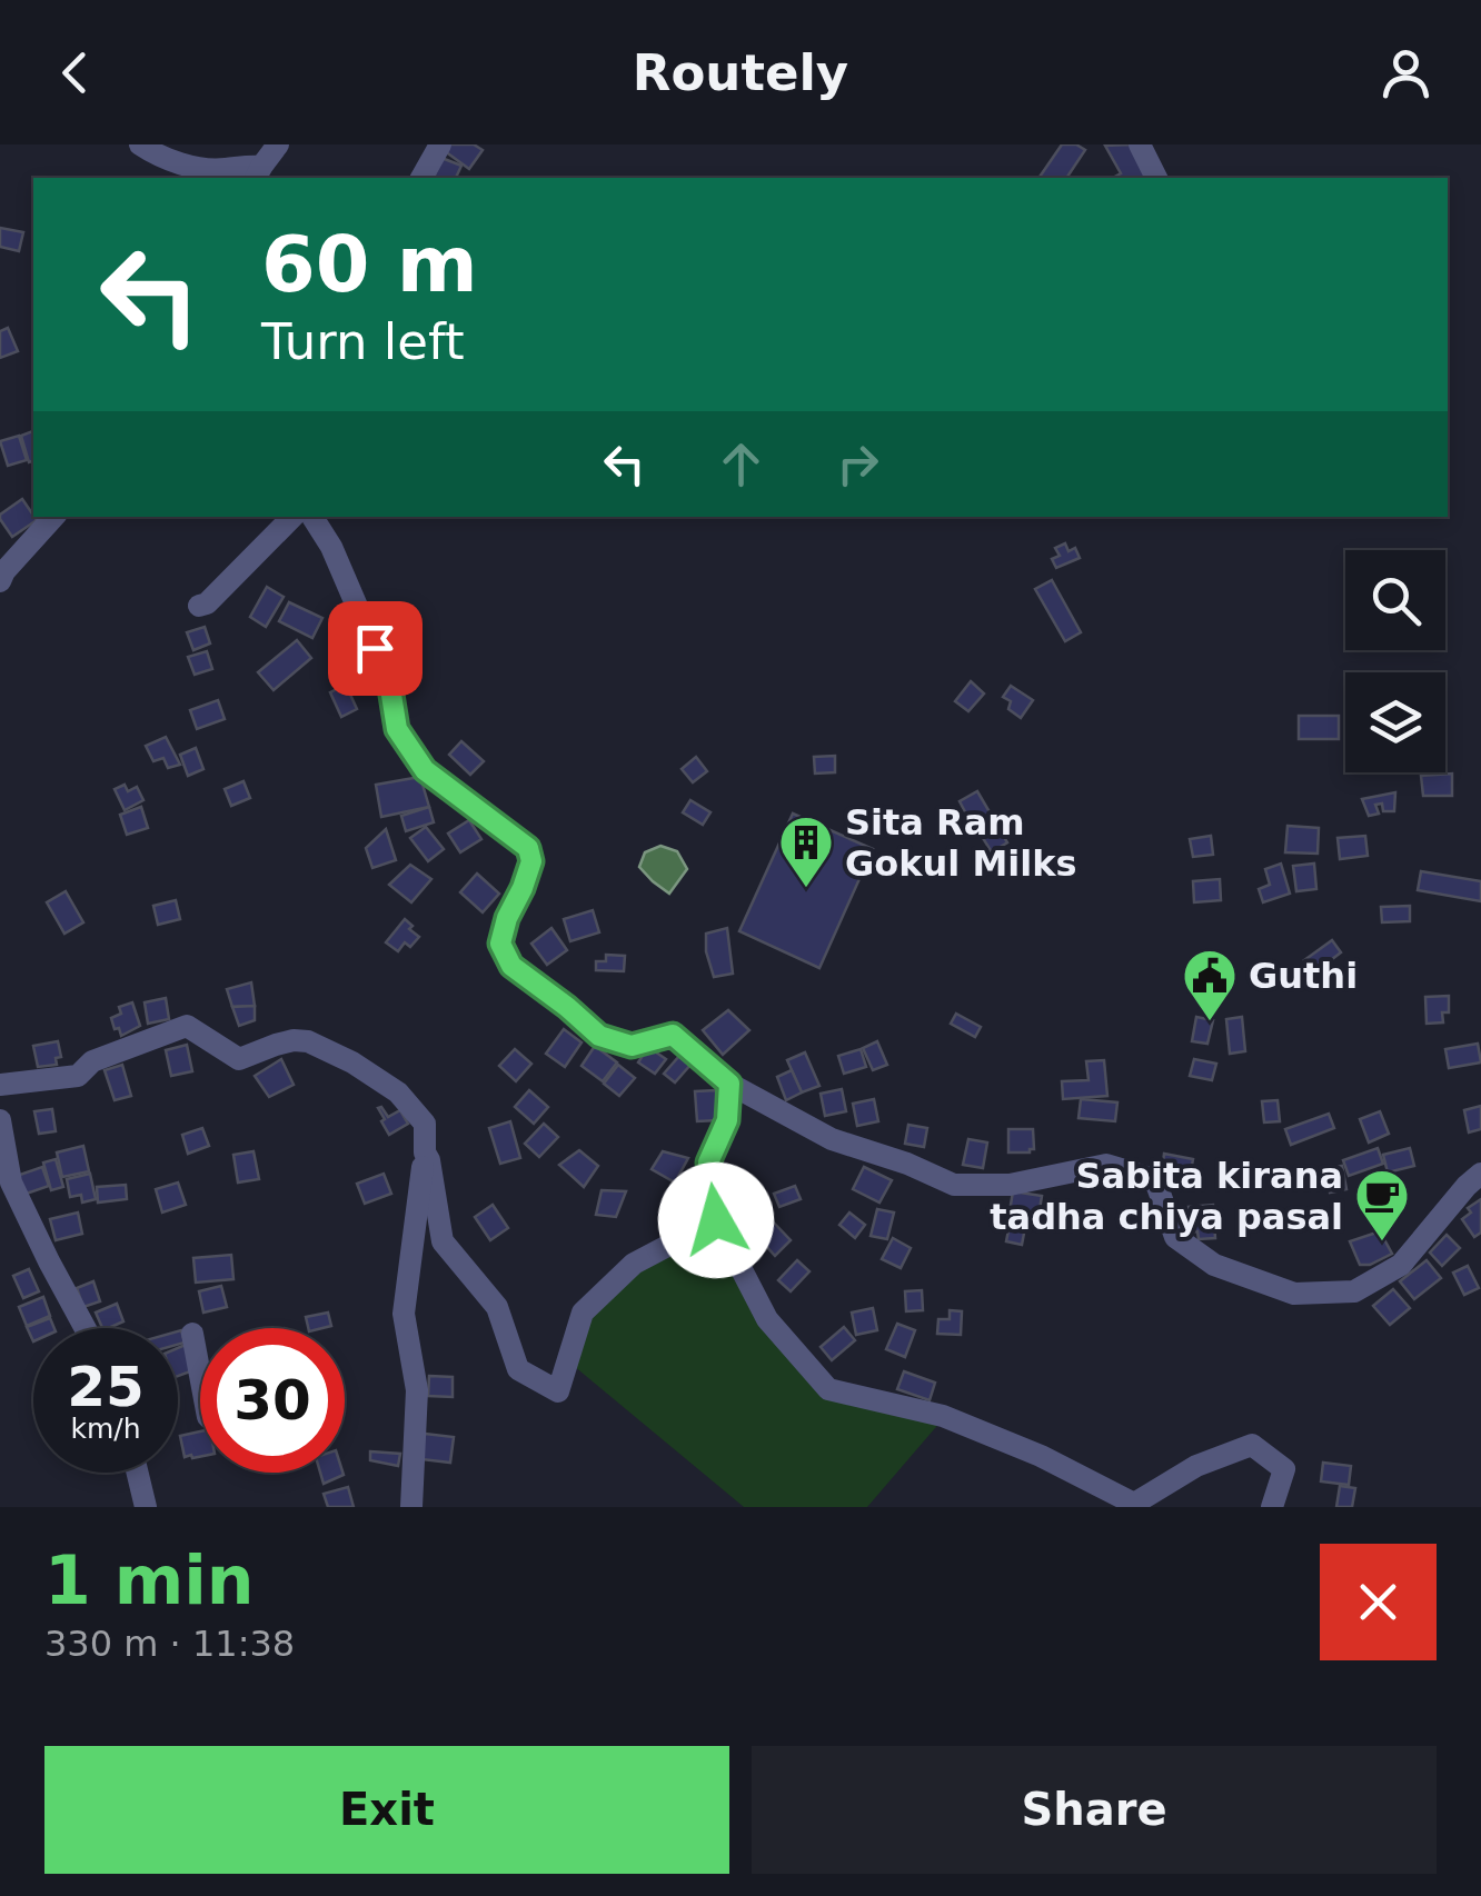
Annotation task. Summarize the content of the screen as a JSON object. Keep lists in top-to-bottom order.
{
  "places": {
    "building": ["Sita Ram Gokul Milks"],
    "public building": ["Guthi"],
    "cafe": ["Sabita kirana tadha chiya pasal"]
  },
  "page": {
    "header": "Routely",
    "turn": ["60 m", "Turn left"],
    "speed": "25 km/h",
    "limit": "30",
    "heading": ["1 min", "330 m · 11:38"],
    "buttons": ["Exit", "Share"]
  }
}
